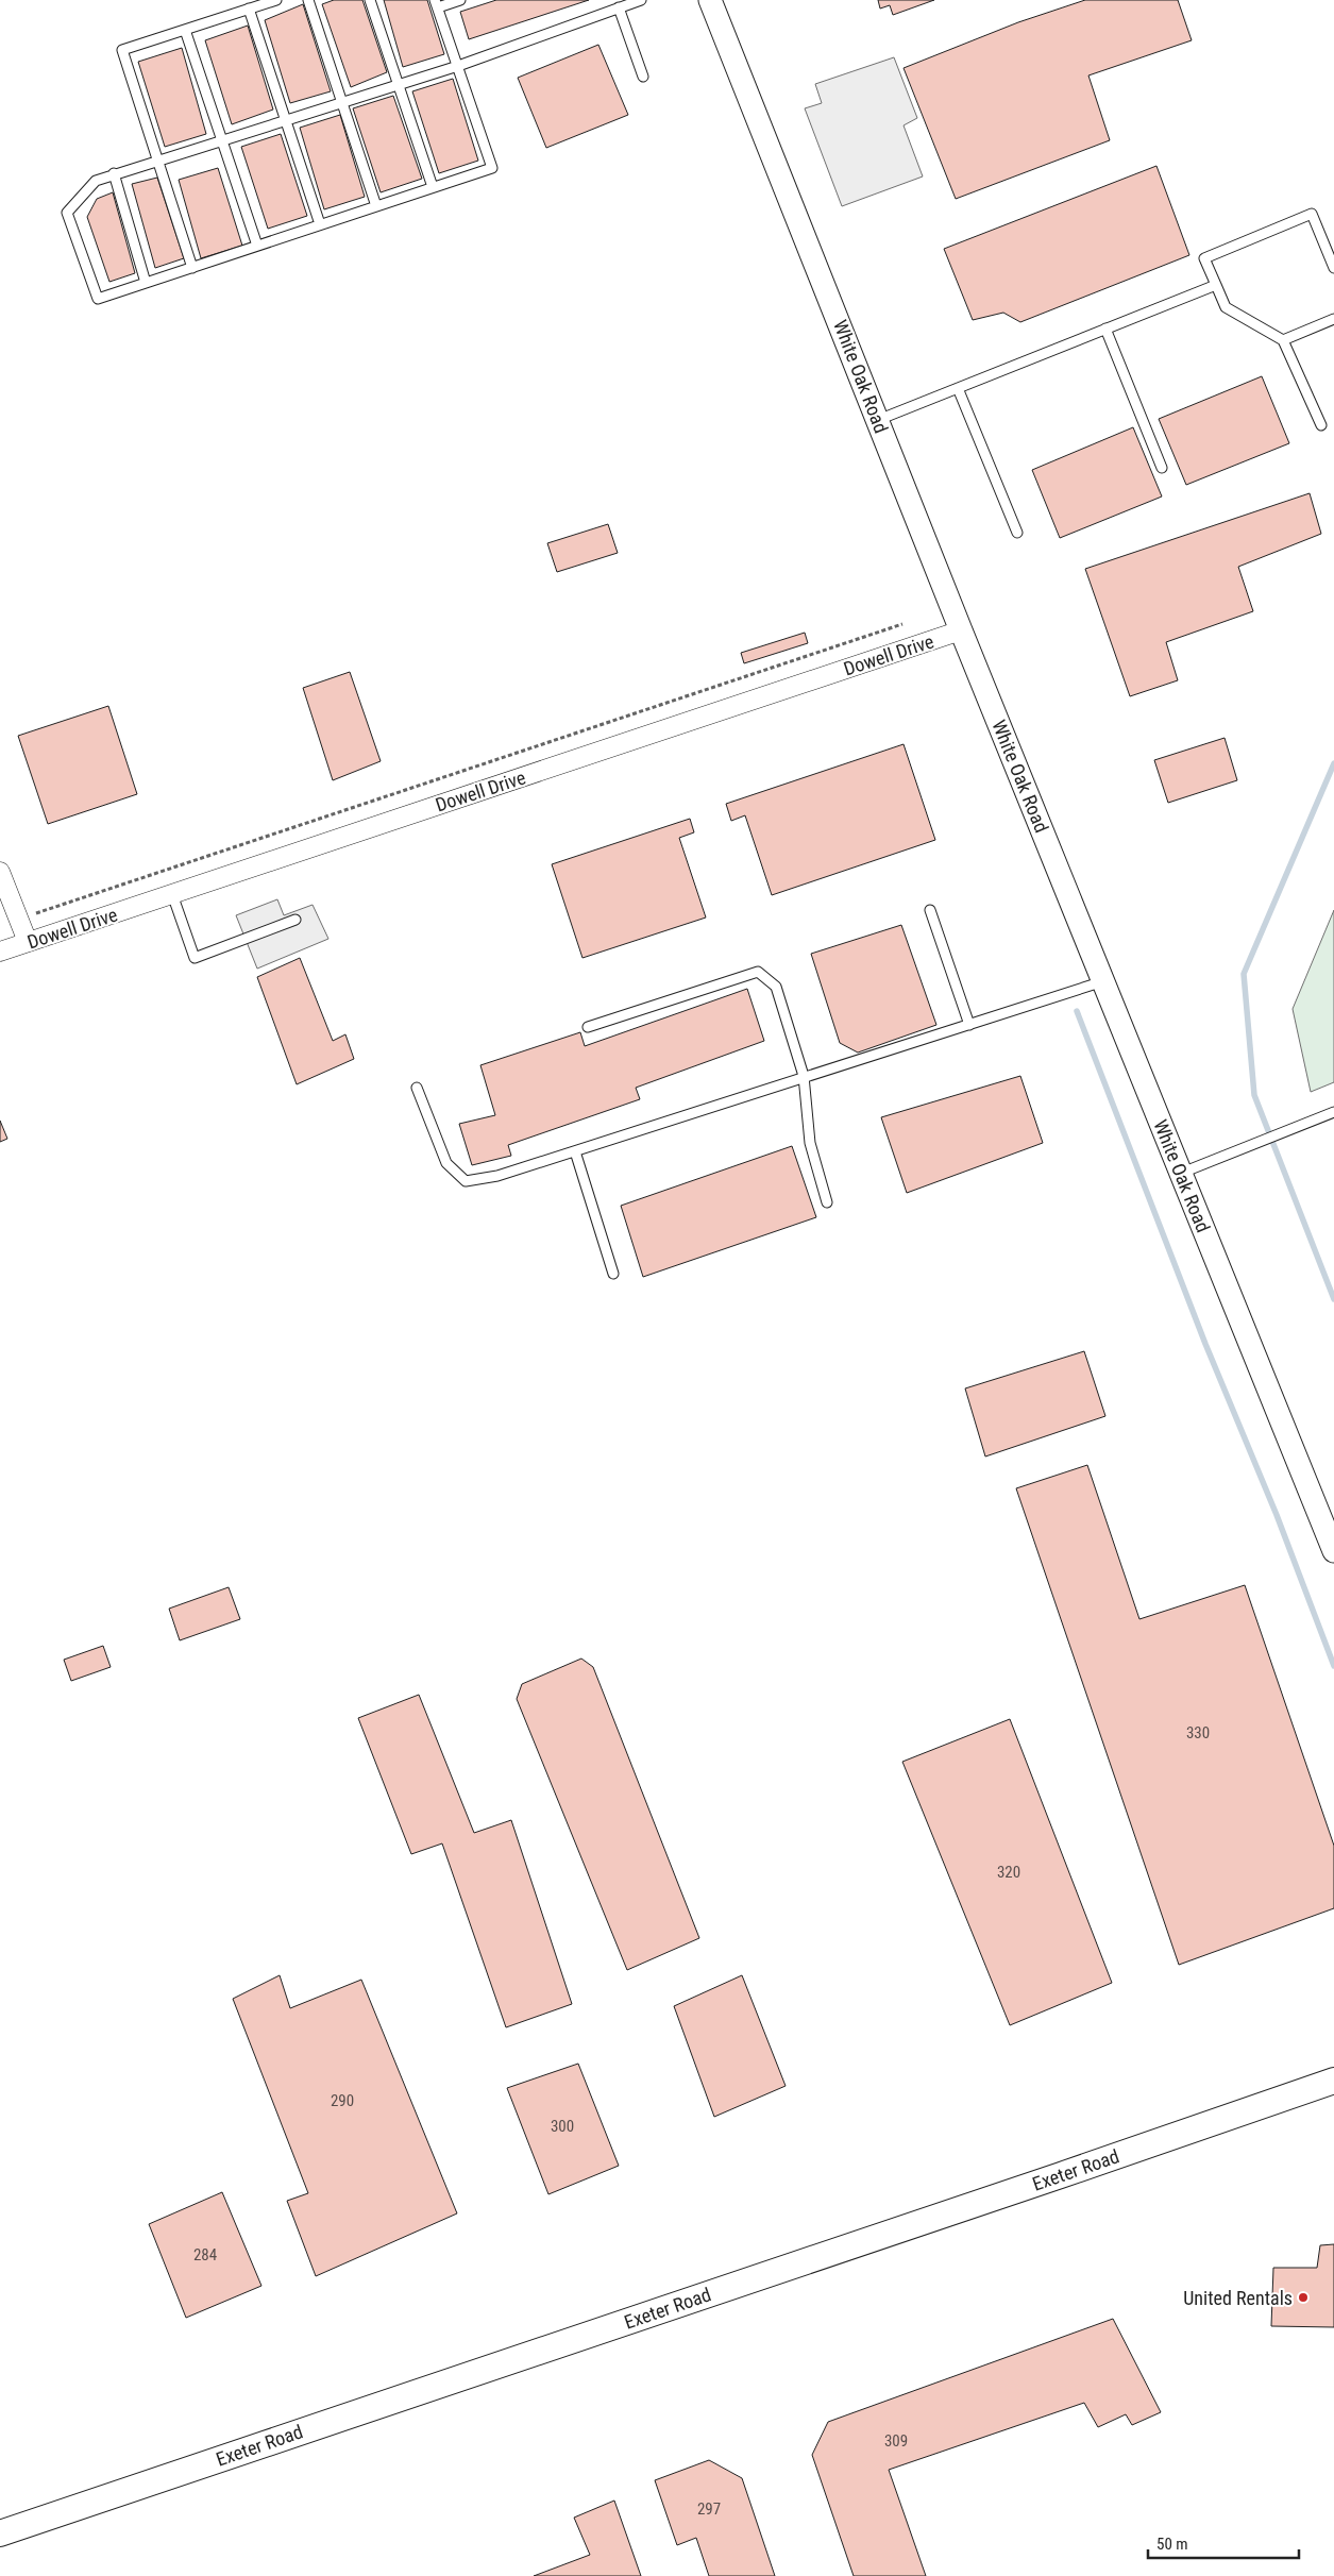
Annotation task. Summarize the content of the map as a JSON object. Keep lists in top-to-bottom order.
{
  "streets": {
    "main road": ["Exeter Road"],
    "street": ["White Oak Road", "Dowell Drive"]
  },
  "crossings": [
    ["White Oak Road", "Dowell Drive"]
  ],
  "places": ["United Rentals"],
  "house_numbers": [
    "330",
    "320",
    "290",
    "300",
    "284",
    "309",
    "297"
  ],
  "scale_bar": "50 m"
}
